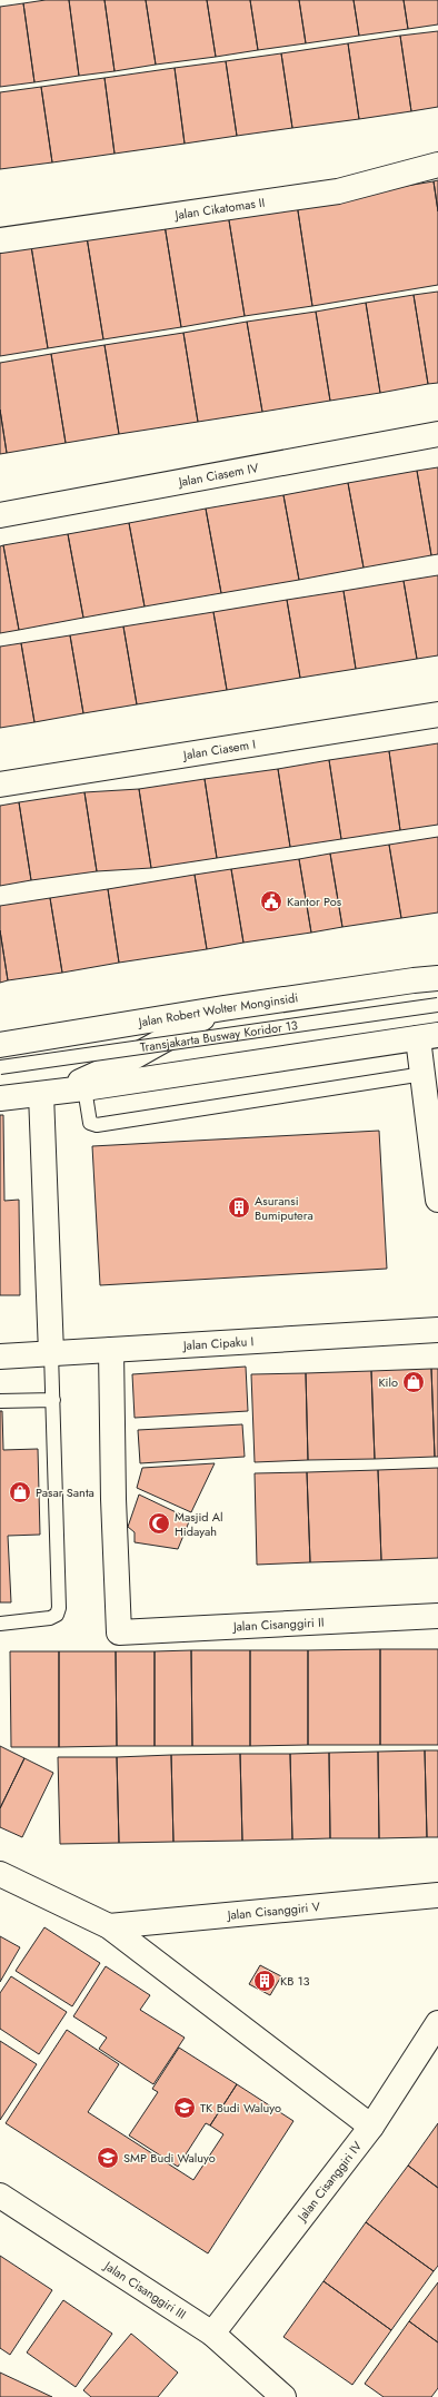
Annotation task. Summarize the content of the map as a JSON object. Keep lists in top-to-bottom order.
{
  "streets": {
    "street": [
      "Jalan Cikatomas II",
      "Jalan Ciasem IV",
      "Jalan Ciasem I",
      "Jalan Robert Wolter Monginsidi",
      "Jalan Cipaku I",
      "Jalan Cisanggiri II",
      "Jalan Cisanggiri V",
      "Jalan Cisanggiri IV",
      "Jalan Cisanggiri III"
    ],
    "lane": ["Transjakarta Busway Koridor 13"]
  },
  "crossings": [
    ["Jalan Cipaku I", "Jalan Cisanggiri II"],
    ["Jalan Cisanggiri IV", "Jalan Cisanggiri III"]
  ],
  "places": {
    "public building": ["Kantor Pos"],
    "building": ["Asuransi Bumiputera", "KB 13"],
    "shop": ["Kilo", "Pasar Santa"],
    "mosque": ["Masjid Al Hidayah"],
    "school or university": ["TK Budi Waluyo", "SMP Budi Waluyo"]
  }
}
